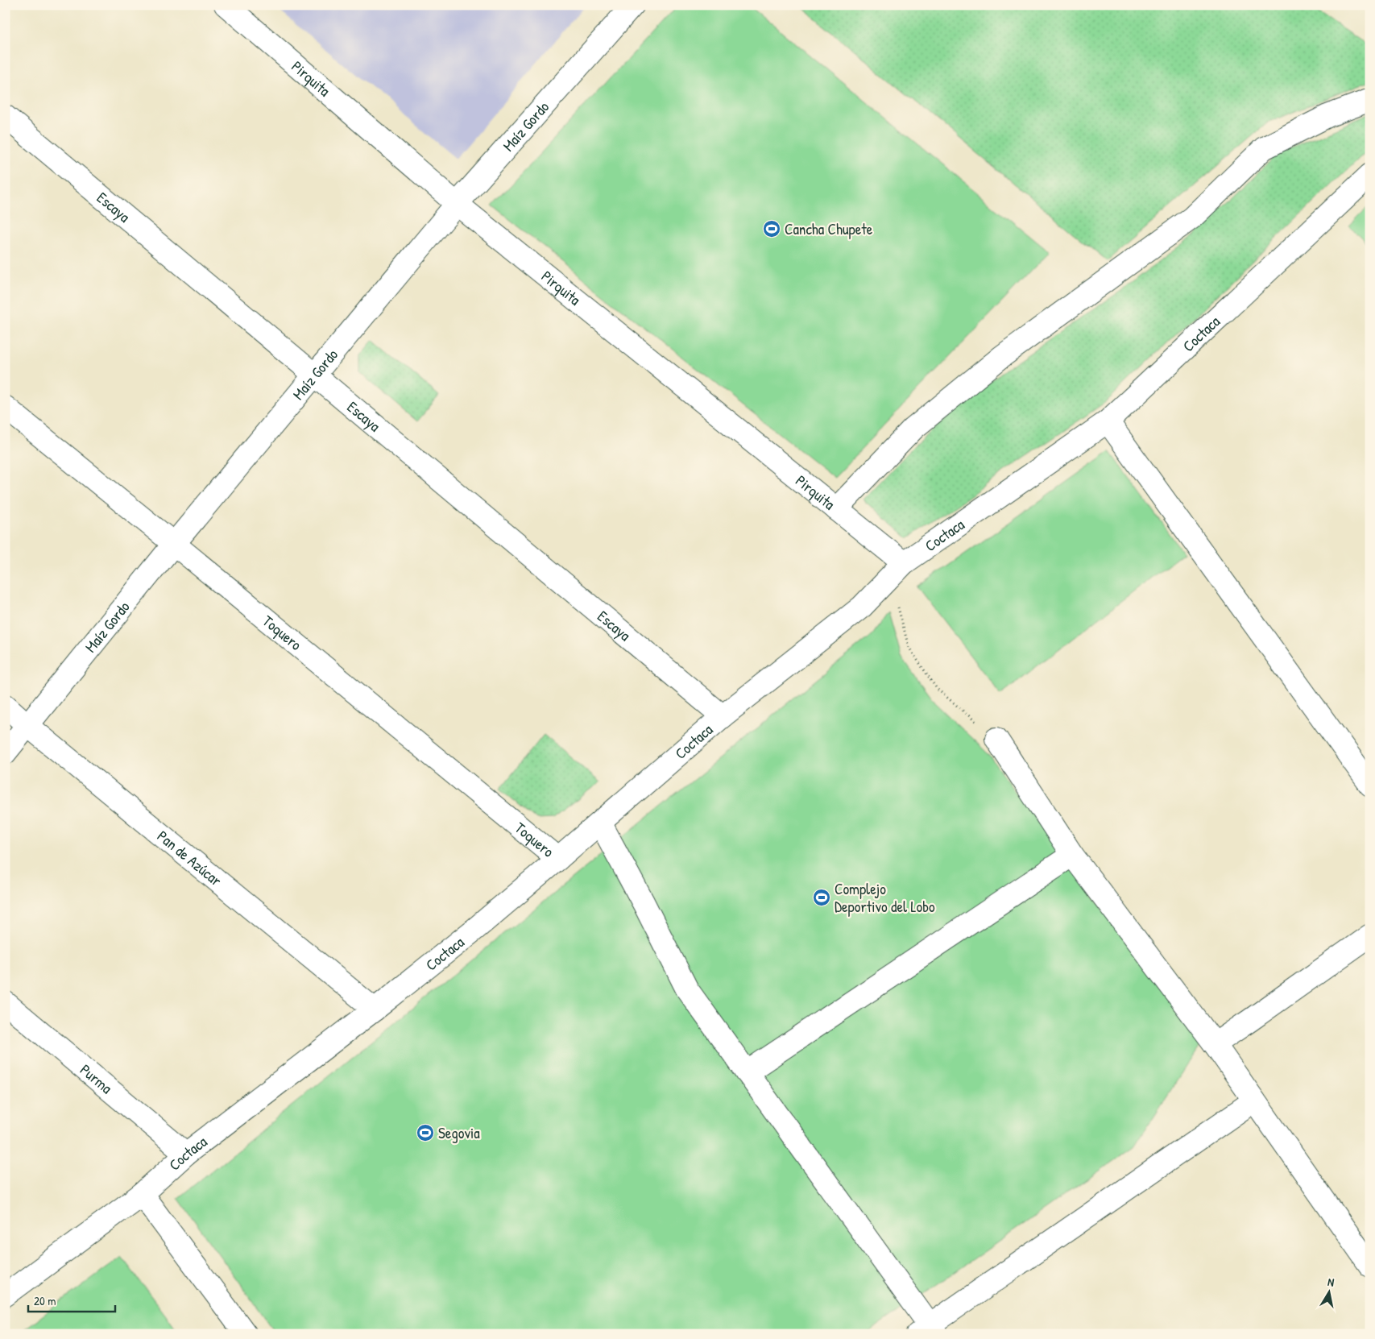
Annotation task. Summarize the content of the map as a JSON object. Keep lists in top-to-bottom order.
{
  "streets": {
    "street": [
      "Pirquita",
      "Maíz Gordo",
      "Escaya",
      "Coctaca",
      "Toquero",
      "Pan de Azúcar",
      "Purma"
    ]
  },
  "crossings": [
    ["Pirquita", "Maíz Gordo"],
    ["Pirquita", "Coctaca"],
    ["Maíz Gordo", "Escaya"],
    ["Maíz Gordo", "Toquero"],
    ["Maíz Gordo", "Pan de Azúcar"],
    ["Escaya", "Coctaca"],
    ["Coctaca", "Toquero"],
    ["Coctaca", "Pan de Azúcar"],
    ["Coctaca", "Purma"]
  ],
  "places": {
    "sports": ["Cancha Chupete", "Complejo Deportivo del Lobo", "Segovia"]
  },
  "scale_bar": "20 m",
  "north": "top"
}
